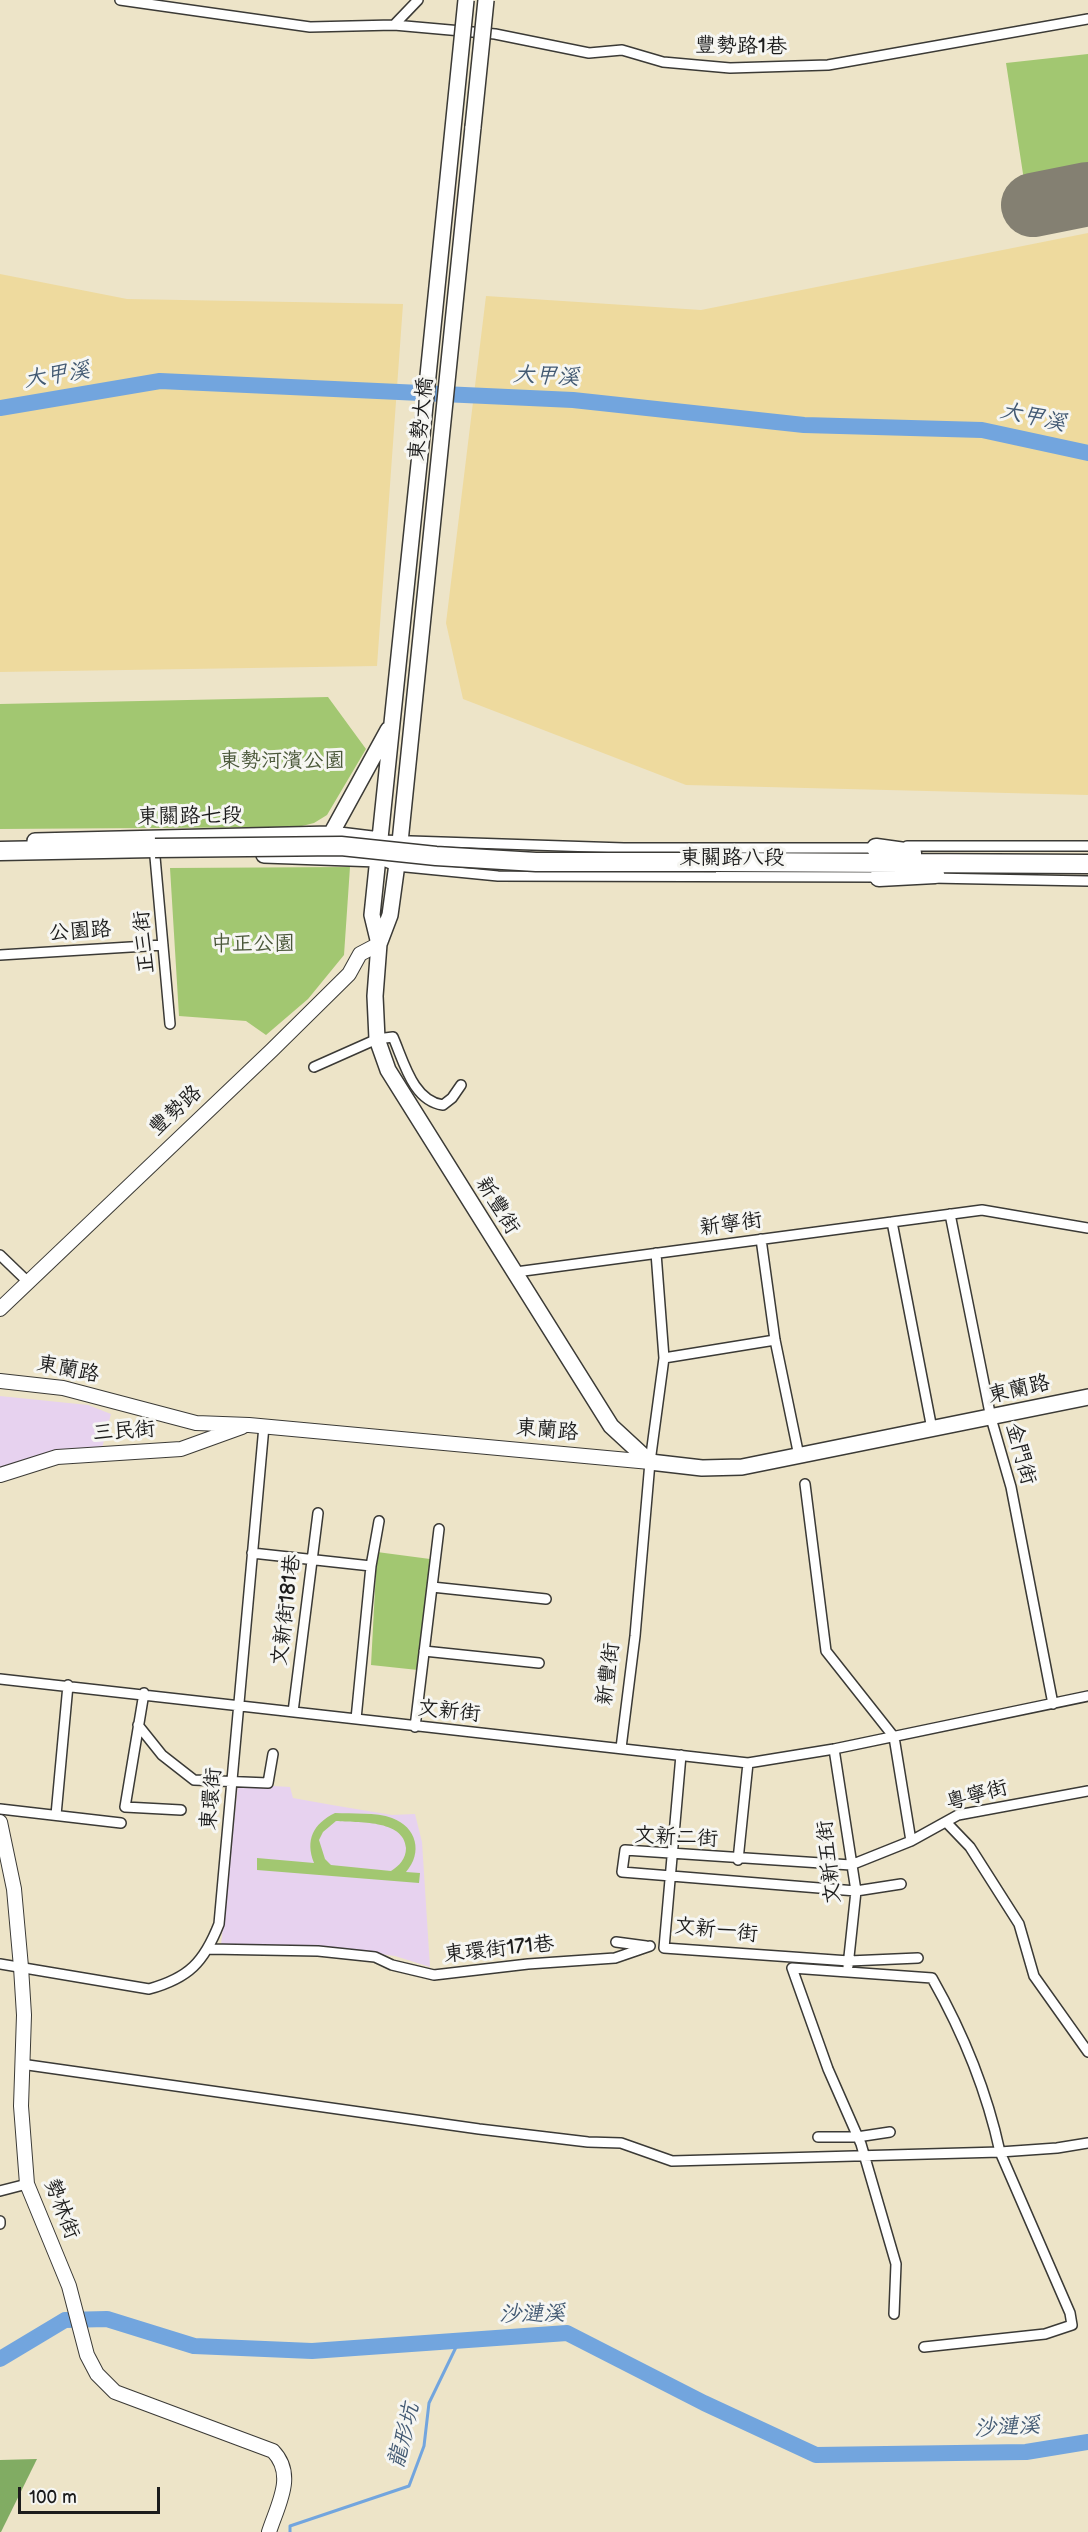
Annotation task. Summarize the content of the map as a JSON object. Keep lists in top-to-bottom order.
{
  "streets": {
    "main road": [
      "東勢大橋",
      "東關路七段",
      "新豐街",
      "東蘭路"
    ],
    "street": [
      "豐勢路1巷",
      "東關路八段",
      "公園路",
      "正三街",
      "豐勢路",
      "新寧街",
      "三民街",
      "金門街",
      "文新街181巷",
      "文新街",
      "粵寧街",
      "東環街",
      "文新二街",
      "文新五街",
      "文新一街",
      "東環街171巷",
      "勢林街"
    ]
  },
  "crossings": [
    ["東勢大橋", "東關路七段"],
    ["東勢大橋", "東關路八段"],
    ["東關路七段", "東關路八段"],
    ["東關路七段", "正三街"],
    ["公園路", "正三街"],
    ["豐勢路", "新豐街"],
    ["新豐街", "新寧街"],
    ["新豐街", "東蘭路"],
    ["新豐街", "文新街"],
    ["新寧街", "金門街"],
    ["東蘭路", "三民街"],
    ["東蘭路", "金門街"],
    ["東蘭路", "東環街"],
    ["三民街", "東環街"],
    ["文新街181巷", "文新街"],
    ["文新街", "東環街"],
    ["文新街", "文新五街"],
    ["文新街", "文新一街"],
    ["粵寧街", "文新二街"],
    ["東環街", "東環街171巷"],
    ["東環街", "勢林街"],
    ["文新二街", "文新五街"],
    ["文新二街", "文新一街"],
    ["文新五街", "文新一街"]
  ],
  "water": ["大甲溪", "沙漣溪", "龍形坑"],
  "parks": ["東勢河濱公園", "中正公園"],
  "scale_bar": "100 m"
}
